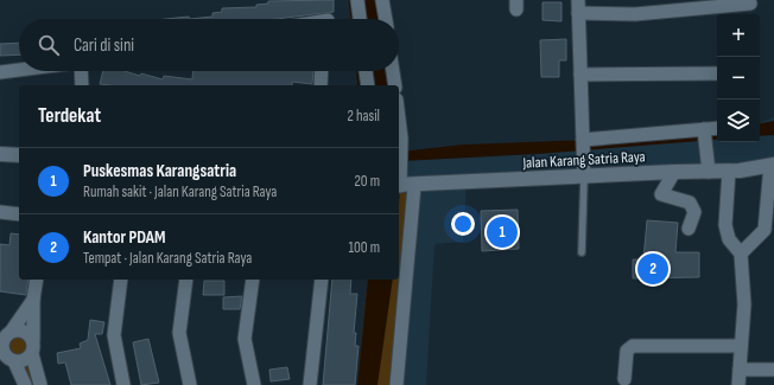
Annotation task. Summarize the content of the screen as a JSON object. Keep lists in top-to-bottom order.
{
  "streets": {
    "street": ["Jalan Karang Satria Raya"]
  },
  "page": {
    "map_buttons": ["+", "−"],
    "search": "Cari di sini",
    "heading": ["Terdekat", "2 hasil"],
    "list": [
      {
        "mark": "1",
        "name": "Puskesmas Karangsatria",
        "note": "Rumah sakit · Jalan Karang Satria Raya",
        "value": "20 m"
      },
      {
        "mark": "2",
        "name": "Kantor PDAM",
        "note": "Tempat · Jalan Karang Satria Raya",
        "value": "100 m"
      }
    ],
    "pins": ["1", "2"]
  }
}
